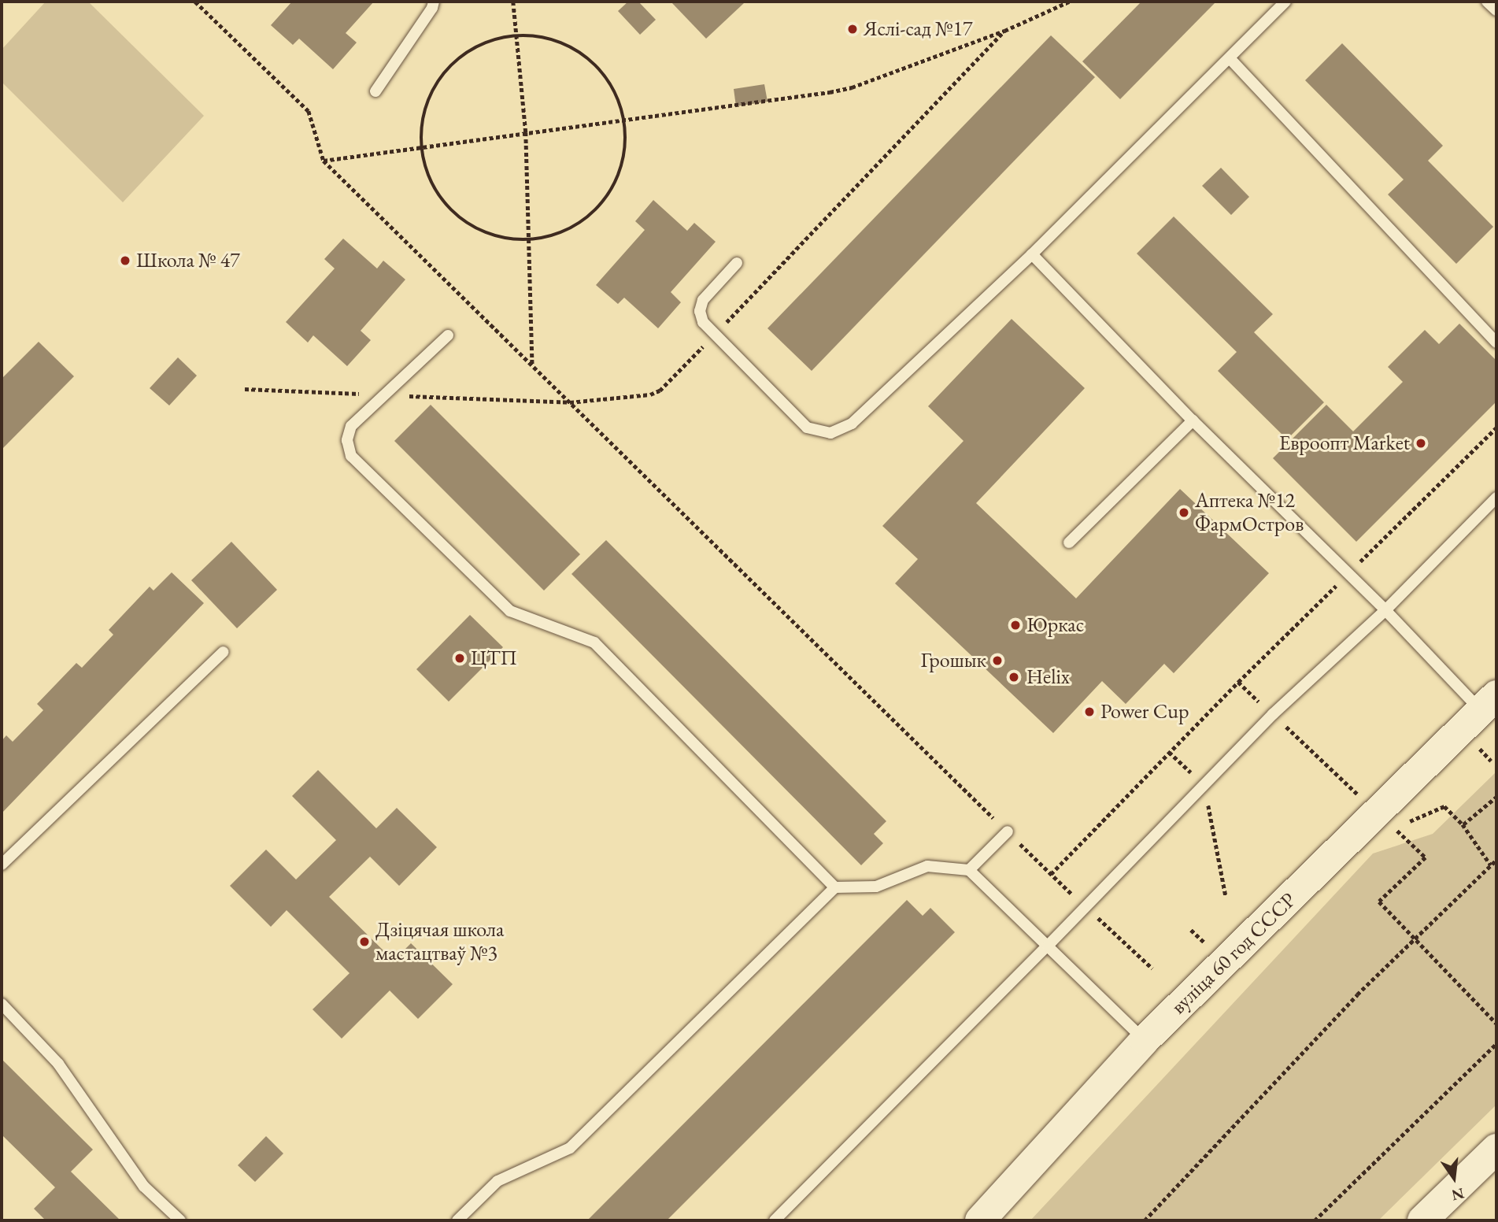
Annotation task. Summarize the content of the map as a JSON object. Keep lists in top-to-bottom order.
{
  "streets": {
    "main road": ["вуліца 60 год СССР"]
  },
  "places": [
    "Яслі-сад №17",
    "Школа № 47",
    "Евроопт Market",
    "Аптека №12 ФармОстров",
    "Юркас",
    "ЦТП",
    "Грошык",
    "Helix",
    "Power Cup",
    "Дзіцячая школа мастацтваў №3"
  ],
  "north": "bottom"
}
